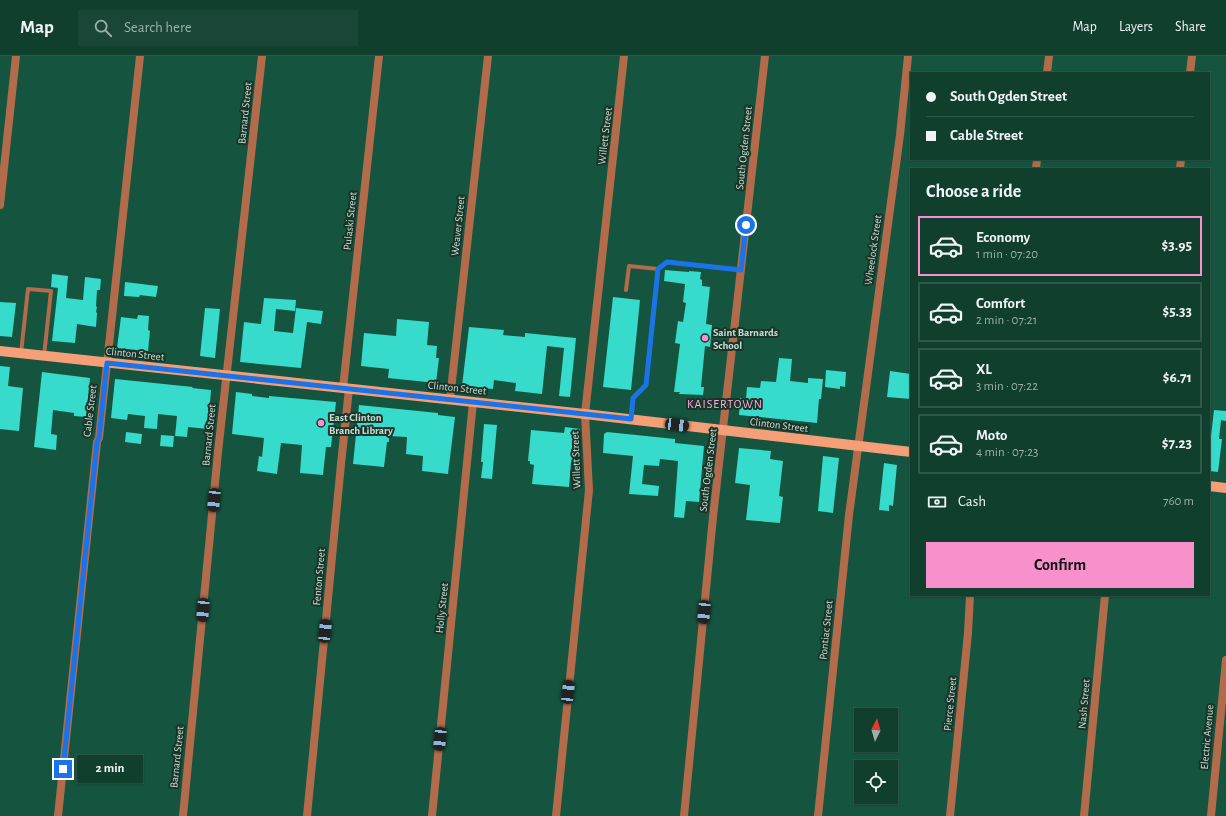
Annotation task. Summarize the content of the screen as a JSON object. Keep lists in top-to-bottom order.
{
  "streets": {
    "main road": ["Clinton Street"],
    "street": [
      "Barnard Street",
      "Willett Street",
      "South Ogden Street",
      "Pulaski Street",
      "Weaver Street",
      "Wheelock Street",
      "Cable Street",
      "Fenton Street",
      "Holly Street",
      "Pontiac Street",
      "Pierce Street",
      "Nash Street",
      "Electric Avenue"
    ]
  },
  "crossings": [
    ["Barnard Street", "Clinton Street"],
    ["Willett Street", "Clinton Street"],
    ["South Ogden Street", "Clinton Street"],
    ["Pulaski Street", "Clinton Street"],
    ["Pulaski Street", "Fenton Street"],
    ["Weaver Street", "Clinton Street"],
    ["Wheelock Street", "Clinton Street"],
    ["Wheelock Street", "Pontiac Street"],
    ["Clinton Street", "Cable Street"],
    ["Clinton Street", "Fenton Street"],
    ["Clinton Street", "Holly Street"],
    ["Clinton Street", "Pontiac Street"]
  ],
  "districts": ["KAISERTOWN"],
  "places": ["Saint Barnards School", "East Clinton Branch Library"],
  "north": "top",
  "page": {
    "header": "Map",
    "search": "Search here",
    "nav": ["Map", "Layers", "Share"],
    "banner": ["South Ogden Street", "Cable Street"],
    "heading": "Choose a ride",
    "list": [
      {
        "name": "Economy",
        "note": "1 min · 07:20",
        "value": "$3.95"
      },
      {
        "name": "Comfort",
        "note": "2 min · 07:21",
        "value": "$5.33"
      },
      {
        "name": "XL",
        "note": "3 min · 07:22",
        "value": "$6.71"
      },
      {
        "name": "Moto",
        "note": "4 min · 07:23",
        "value": "$7.23"
      }
    ],
    "pay": ["Cash", "760 m"],
    "buttons": "Confirm",
    "bubble": "2 min"
  }
}
